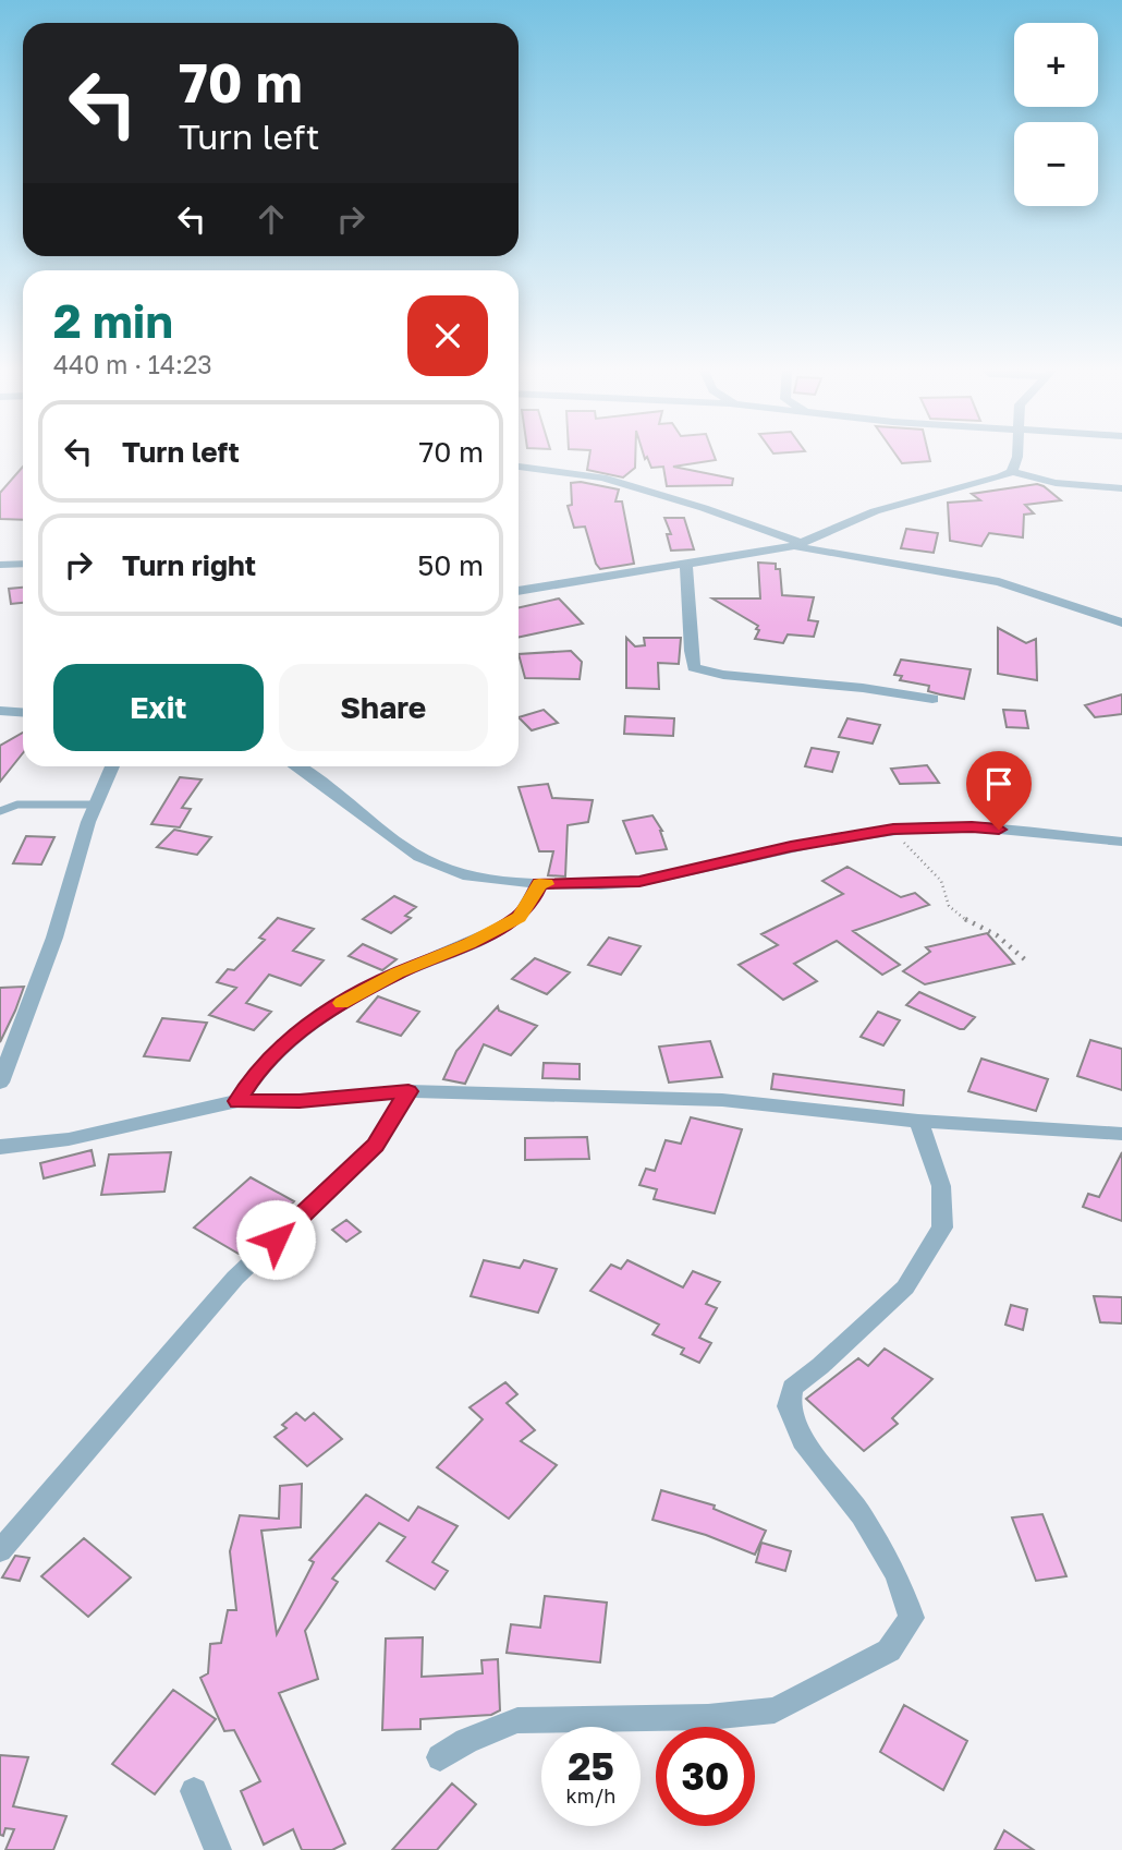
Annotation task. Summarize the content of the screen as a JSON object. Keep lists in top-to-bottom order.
{
  "page": {
    "map_buttons": ["+", "−"],
    "turn": ["70 m", "Turn left"],
    "heading": ["2 min", "440 m · 14:23"],
    "list": [
      {
        "name": "Turn left",
        "value": "70 m"
      },
      {
        "name": "Turn right",
        "value": "50 m"
      }
    ],
    "buttons": ["Exit", "Share"],
    "speed": "25 km/h",
    "limit": "30"
  }
}
